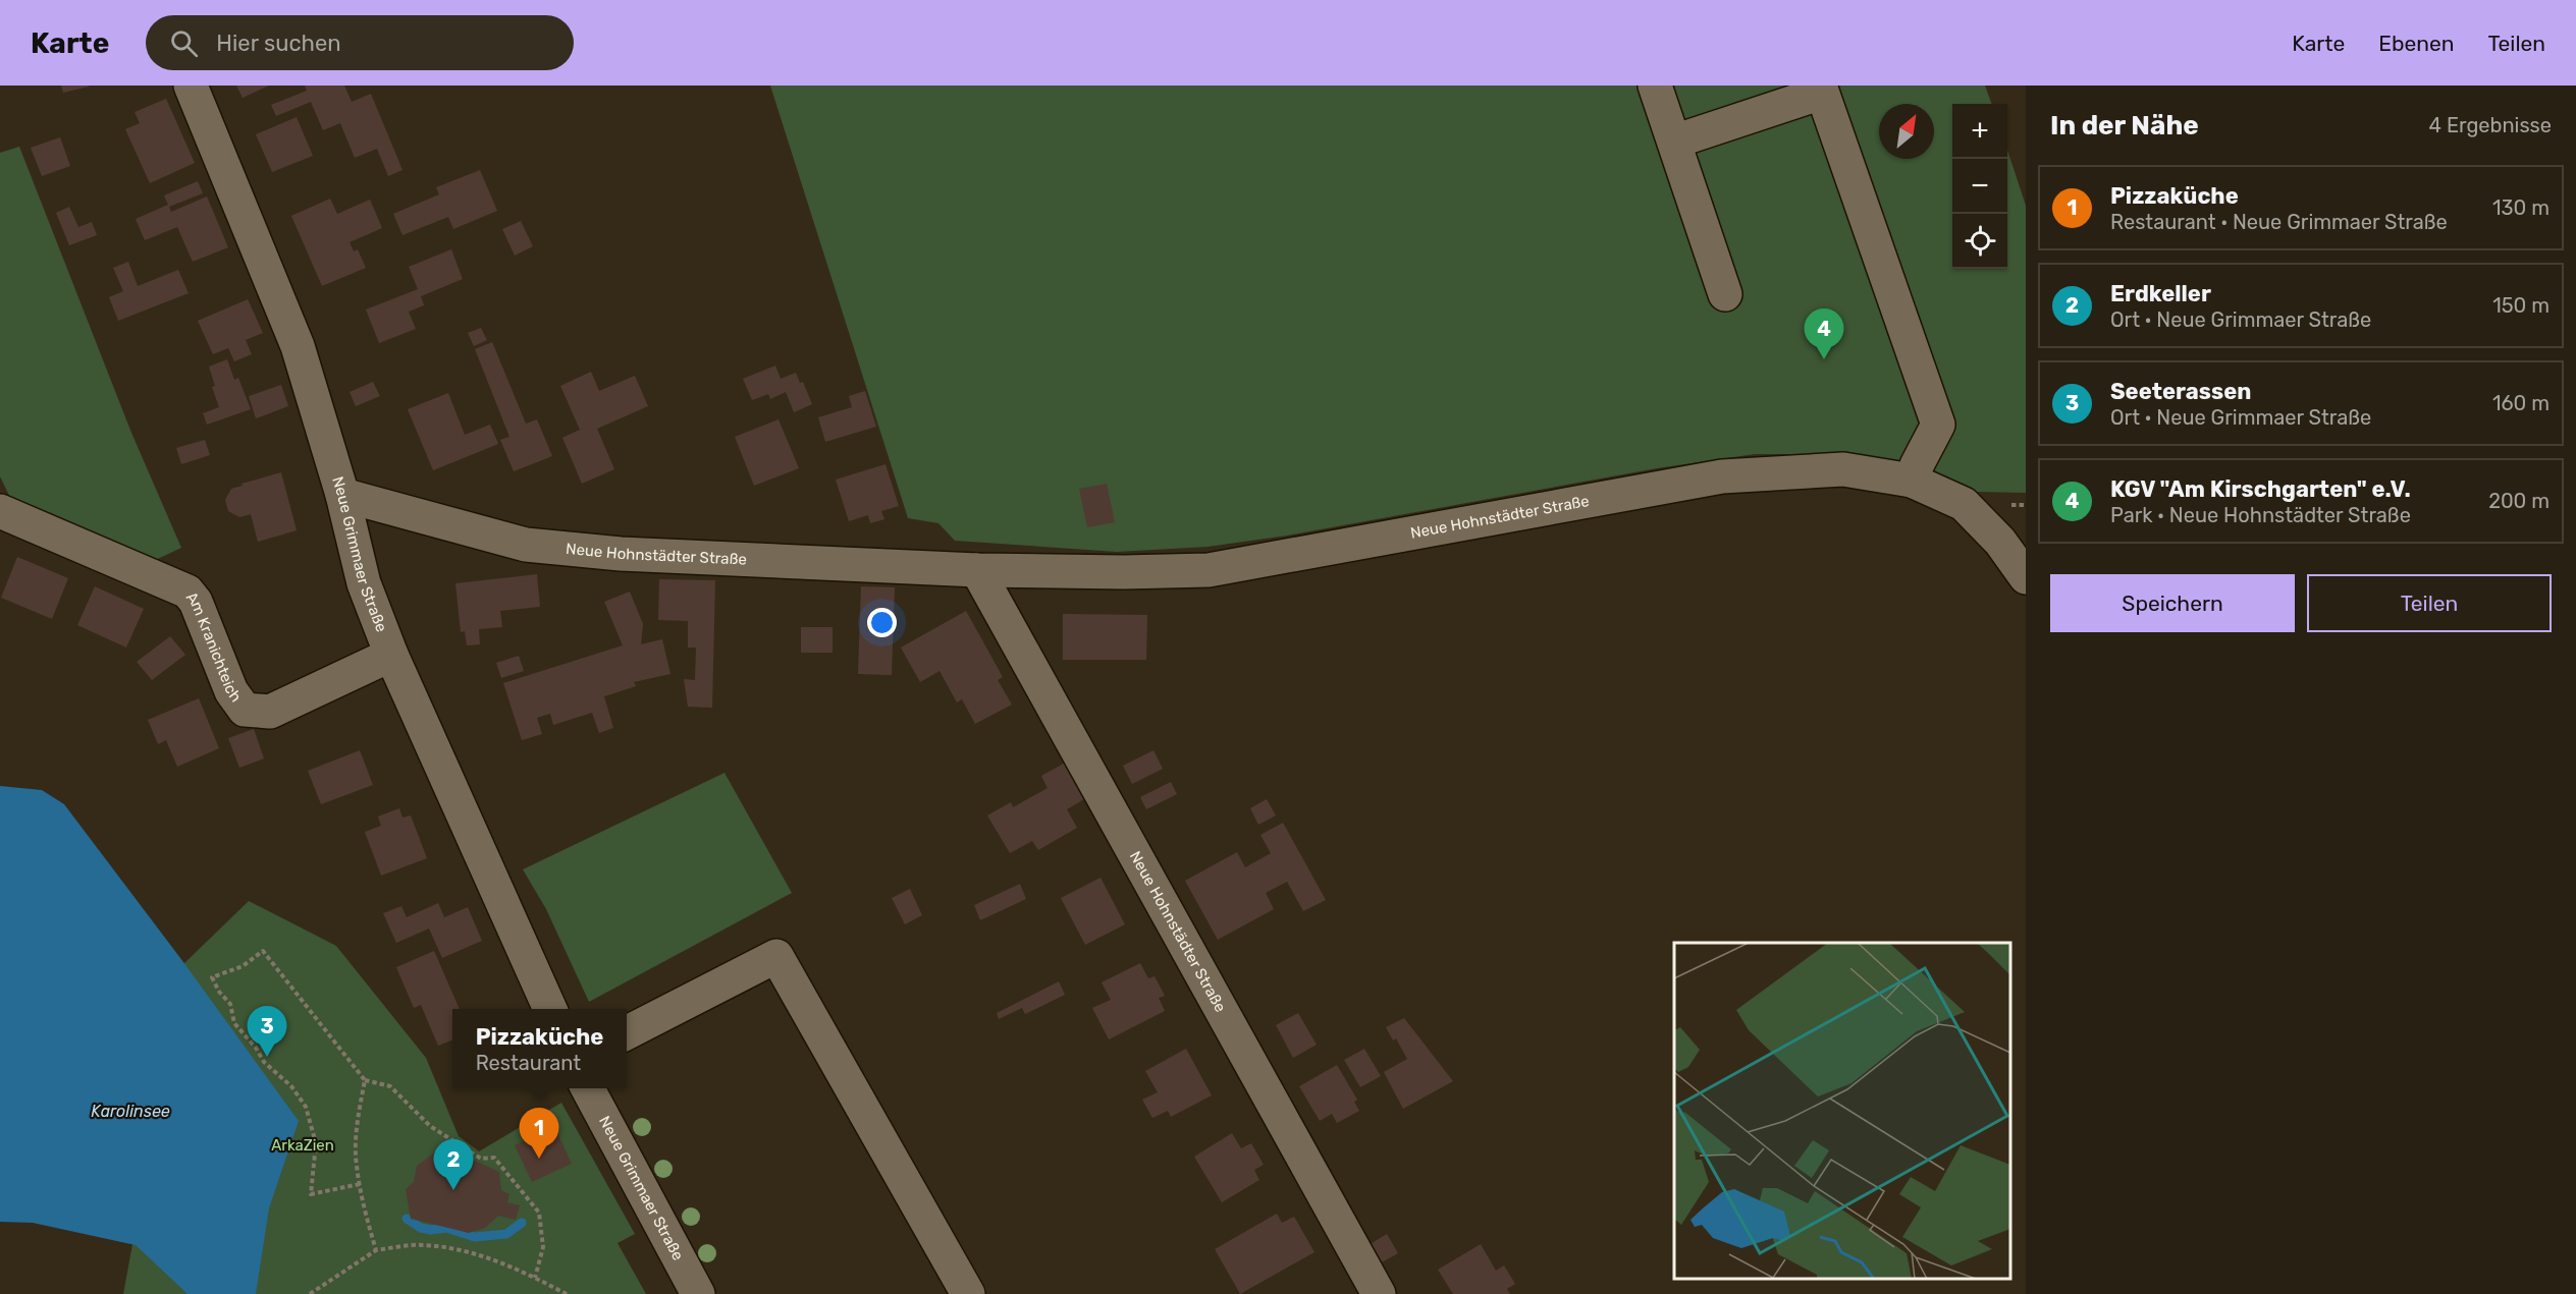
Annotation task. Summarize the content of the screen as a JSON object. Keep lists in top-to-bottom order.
{
  "streets": {
    "street": ["Neue Hohnstädter Straße", "Neue Grimmaer Straße", "Am Kranichteich"]
  },
  "crossings": [
    ["Neue Hohnstädter Straße", "Neue Grimmaer Straße"],
    ["Neue Grimmaer Straße", "Am Kranichteich"]
  ],
  "water": ["Karolinsee"],
  "parks": ["ArkaZien"],
  "north": "top right",
  "page": {
    "header": "Karte",
    "search": "Hier suchen",
    "nav": ["Karte", "Ebenen", "Teilen"],
    "heading": ["In der Nähe", "4 Ergebnisse"],
    "map_buttons": ["+", "−"],
    "list": [
      {
        "mark": "1",
        "name": "Pizzaküche",
        "note": "Restaurant · Neue Grimmaer Straße",
        "value": "130 m"
      },
      {
        "mark": "2",
        "name": "Erdkeller",
        "note": "Ort · Neue Grimmaer Straße",
        "value": "150 m"
      },
      {
        "mark": "3",
        "name": "Seeterassen",
        "note": "Ort · Neue Grimmaer Straße",
        "value": "160 m"
      },
      {
        "mark": "4",
        "name": "KGV \"Am Kirschgarten\" e.V.",
        "note": "Park · Neue Hohnstädter Straße",
        "value": "200 m"
      }
    ],
    "pins": [
      "4",
      "3",
      "1",
      "2"
    ],
    "buttons": ["Speichern", "Teilen"],
    "popup": ["Pizzaküche", "Restaurant"]
  }
}
